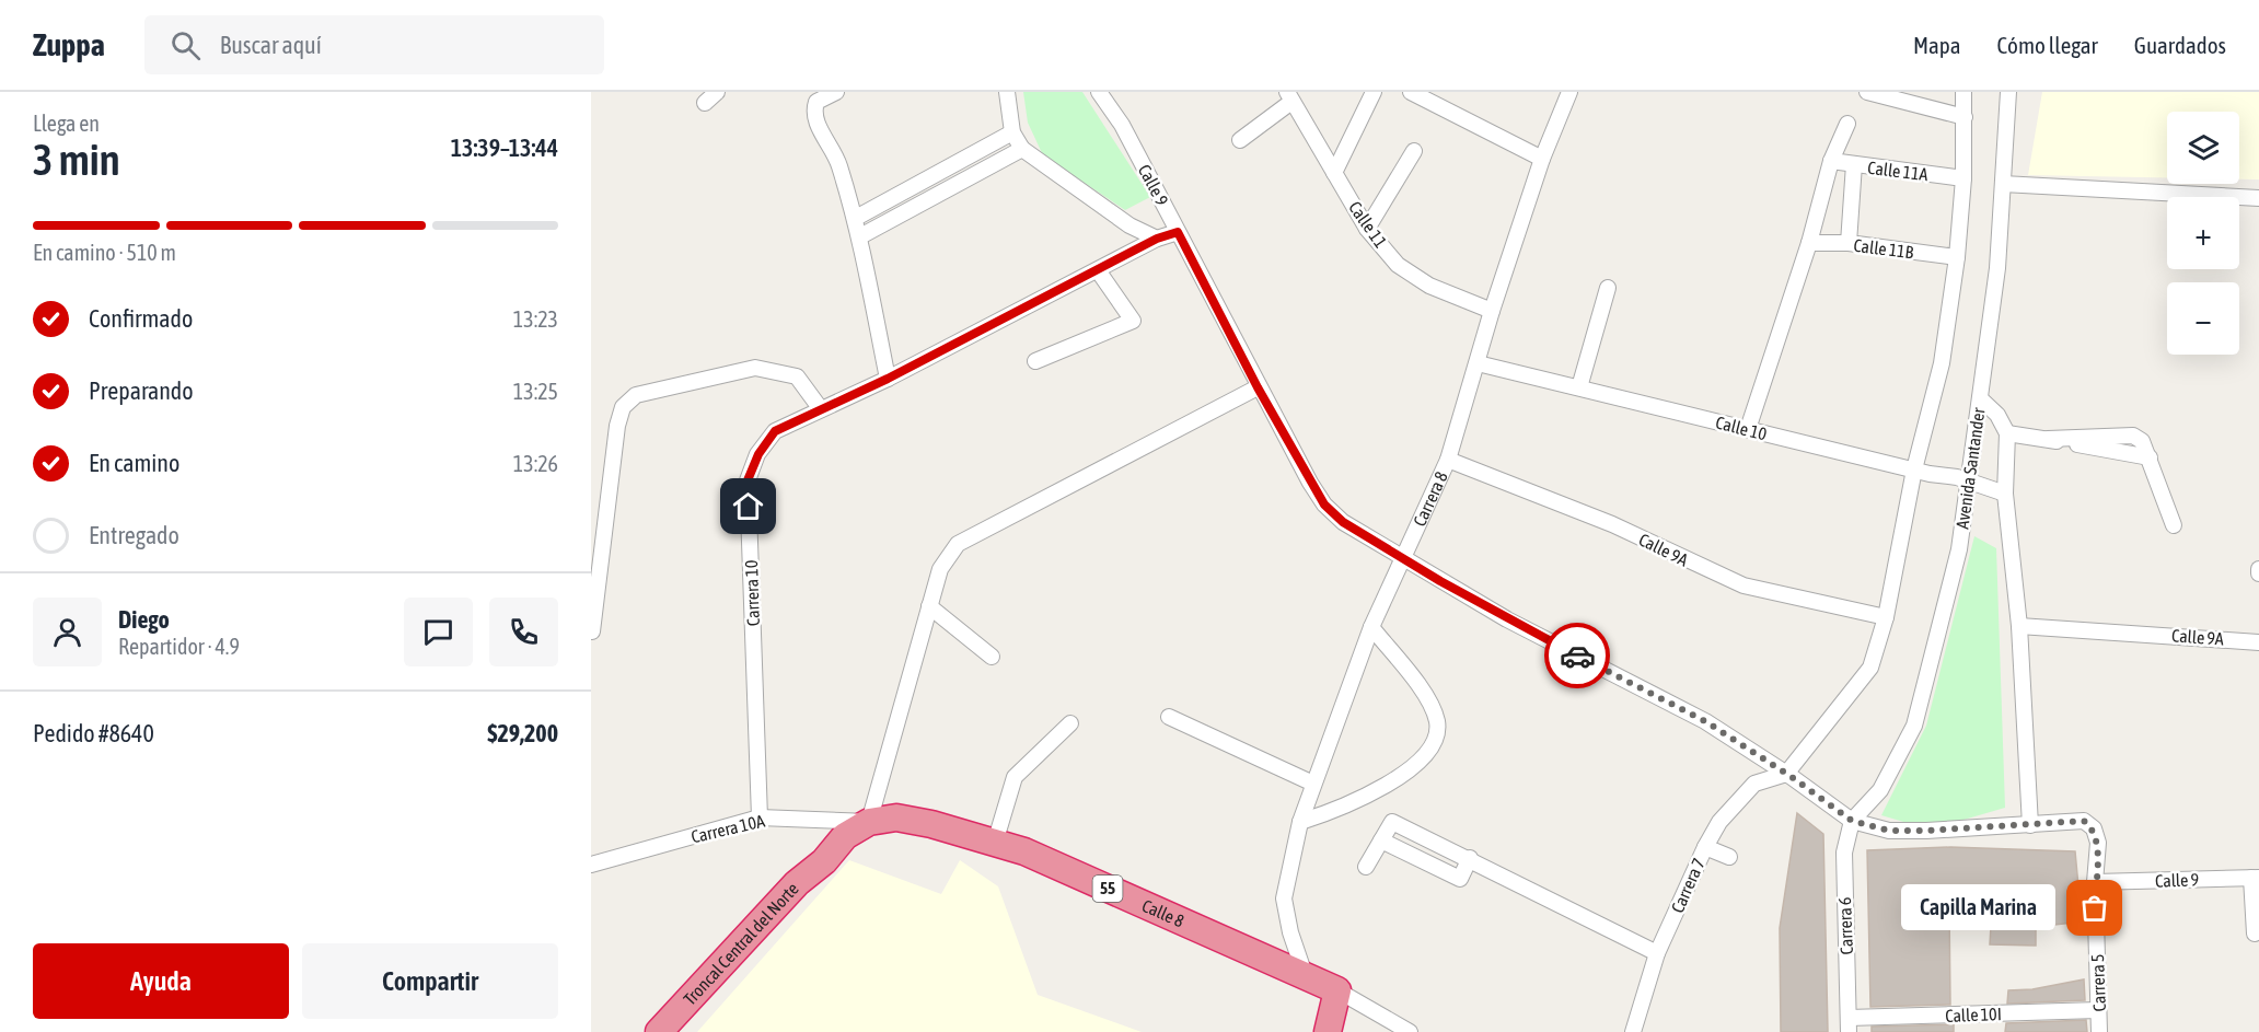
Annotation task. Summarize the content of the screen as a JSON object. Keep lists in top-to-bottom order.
{
  "streets": {
    "highway": ["55", "Calle 8", "Troncal Central del Norte"],
    "street": [
      "Calle 11A",
      "Calle 9",
      "Calle 11",
      "Calle 11B",
      "Calle 10",
      "Avenida Santander",
      "Carrera 8",
      "Calle 9A",
      "Carrera 10",
      "Carrera 10A",
      "Carrera 7",
      "Carrera 6",
      "Carrera 5",
      "Calle 10I"
    ]
  },
  "crossings": [
    ["Calle 9", "Avenida Santander"],
    ["Calle 9", "Carrera 8"],
    ["Calle 9", "Carrera 10"],
    ["Calle 9", "Carrera 7"],
    ["Calle 9", "Carrera 6"],
    ["Calle 9", "Carrera 5"],
    ["Calle 11", "Carrera 8"],
    ["Calle 10", "Avenida Santander"],
    ["Calle 10", "Carrera 8"],
    ["Avenida Santander", "Carrera 6"],
    ["Carrera 8", "Calle 9A"],
    ["Carrera 8", "Calle 8"],
    ["Carrera 10", "Carrera 10A"],
    ["Carrera 10A", "Calle 8"],
    ["Carrera 10A", "Troncal Central del Norte"],
    ["Calle 8", "Troncal Central del Norte"],
    ["Carrera 6", "Calle 10I"],
    ["Carrera 5", "Calle 10I"]
  ],
  "places": ["Capilla Marina"],
  "page": {
    "header": "Zuppa",
    "search": "Buscar aquí",
    "nav": ["Mapa", "Cómo llegar", "Guardados"],
    "heading": ["3 min", "Llega en", "13:39–13:44"],
    "panel": [
      "Diego",
      "Repartidor · 4.9",
      "Pedido #8640",
      "$29,200"
    ],
    "map_buttons": ["+", "−"],
    "bar": "En camino · 510 m",
    "list": [
      ["Confirmado", "13:23"],
      ["Preparando", "13:25"],
      ["En camino", "13:26"],
      "Entregado"
    ],
    "bubble": "Capilla Marina",
    "buttons": ["Ayuda", "Compartir"]
  }
}
